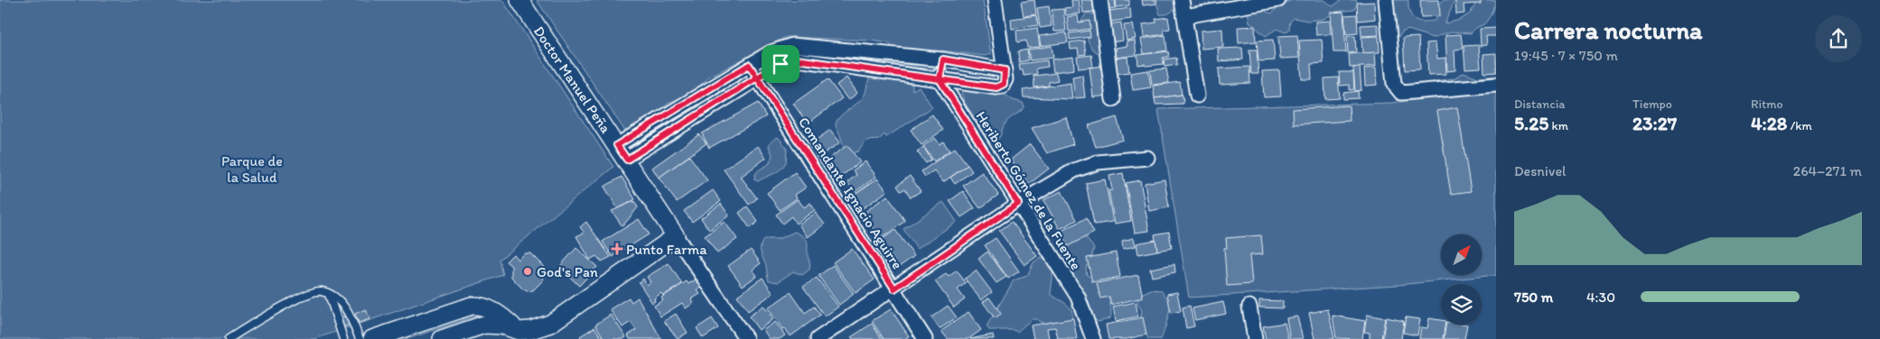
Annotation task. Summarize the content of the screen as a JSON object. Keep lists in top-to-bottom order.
{
  "streets": {
    "street": ["Doctor Manuel Peña", "Heriberto Gómez de la Fuente", "Comandante Ignacio Aguirre"]
  },
  "parks": ["Parque de la Salud"],
  "places": {
    "health": ["Punto Farma"],
    "other": ["God's Pan"]
  },
  "north": "top right",
  "page": {
    "heading": ["Carrera nocturna", "19:45 · 7 × 750 m"],
    "stats": [
      ["Distancia", "5.25 km"],
      ["Tiempo", "23:27"],
      ["Ritmo", "4:28 /km"]
    ],
    "chart": ["Desnivel", "264–271 m"],
    "list": [
      {
        "name": "750 m",
        "note": "4:30"
      }
    ]
  }
}
